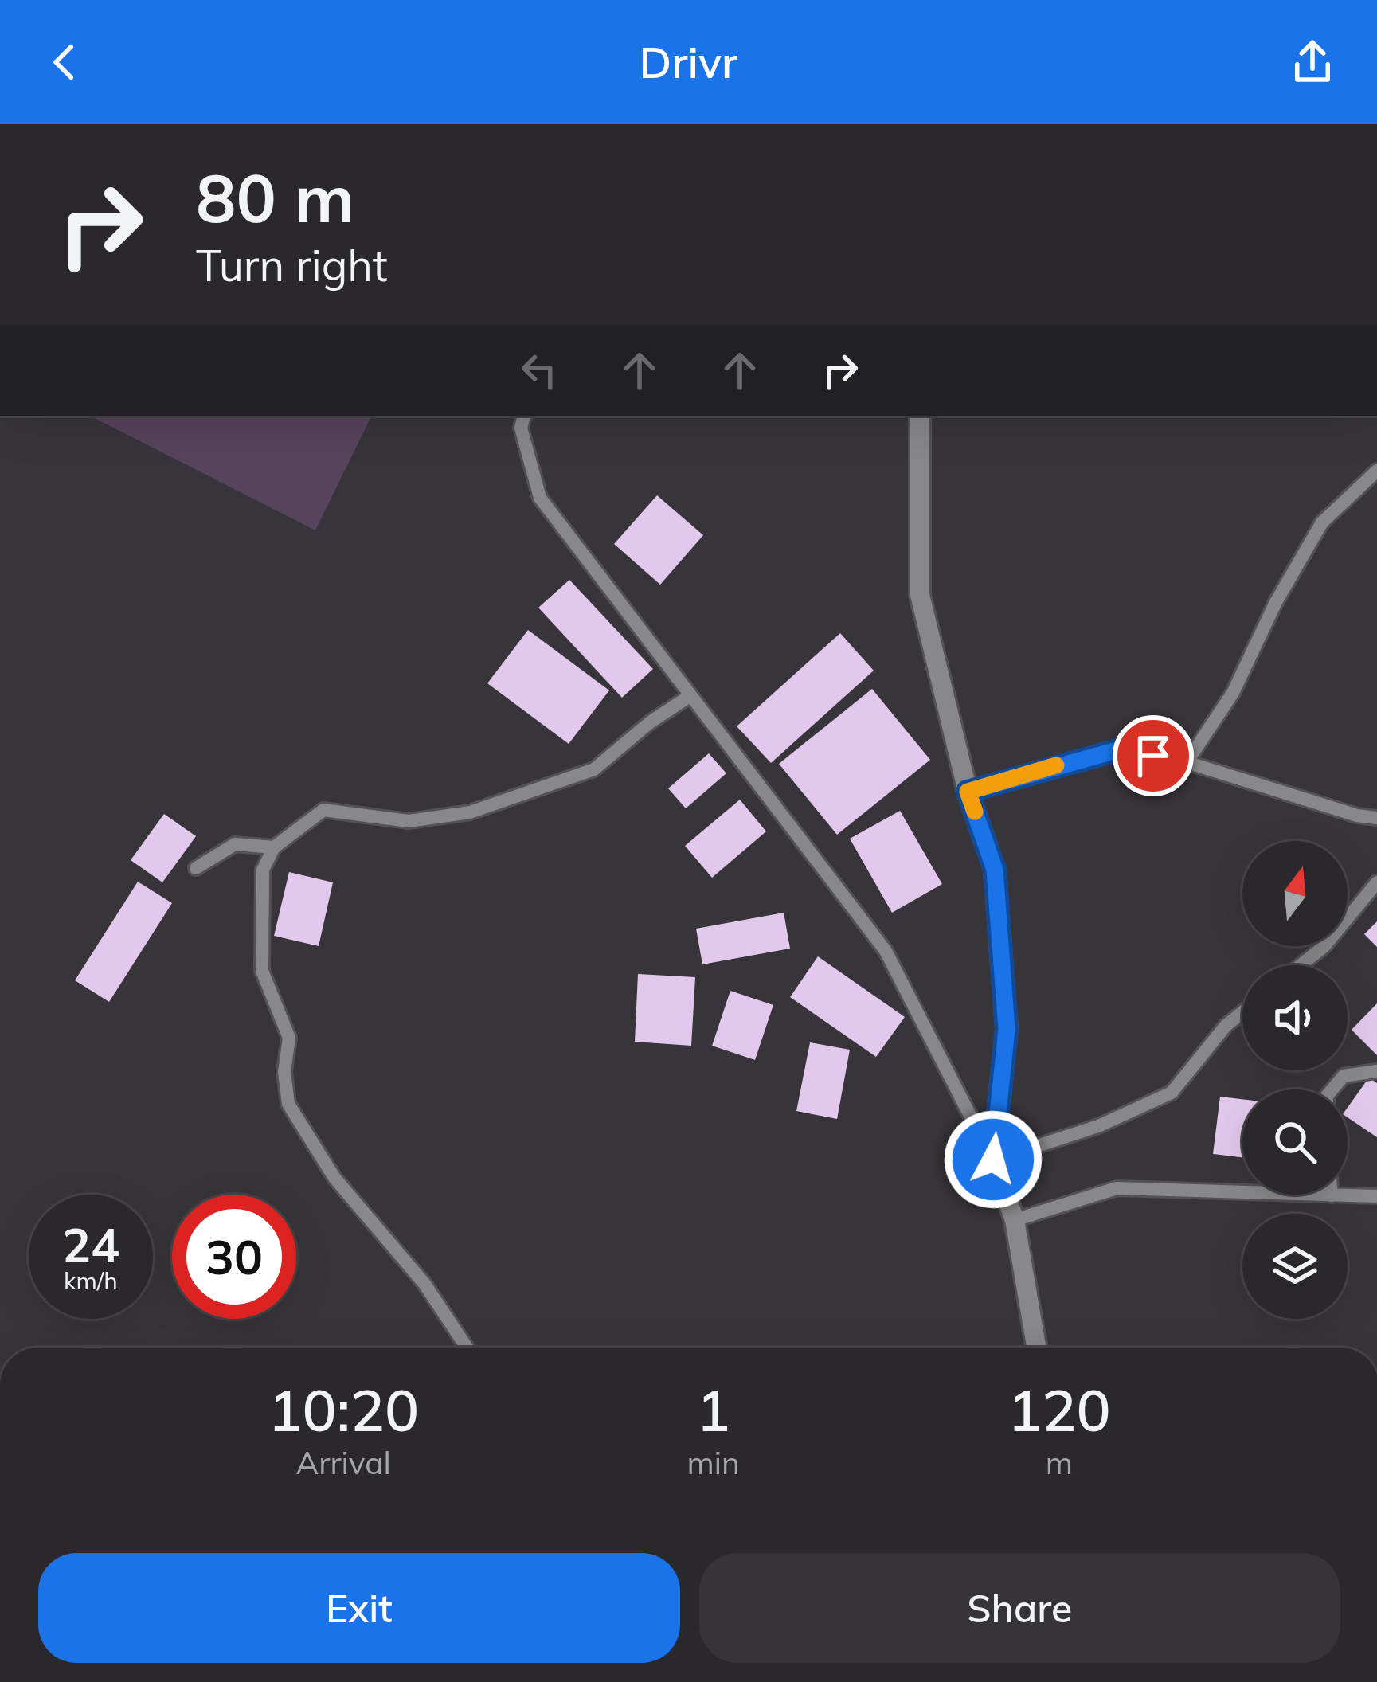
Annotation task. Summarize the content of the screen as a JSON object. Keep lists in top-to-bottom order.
{
  "north": "top",
  "page": {
    "header": "Drivr",
    "turn": ["80 m", "Turn right"],
    "speed": "24 km/h",
    "limit": "30",
    "eta": [
      "10:20",
      "Arrival",
      "1",
      "min",
      "120",
      "m"
    ],
    "buttons": ["Exit", "Share"]
  }
}
